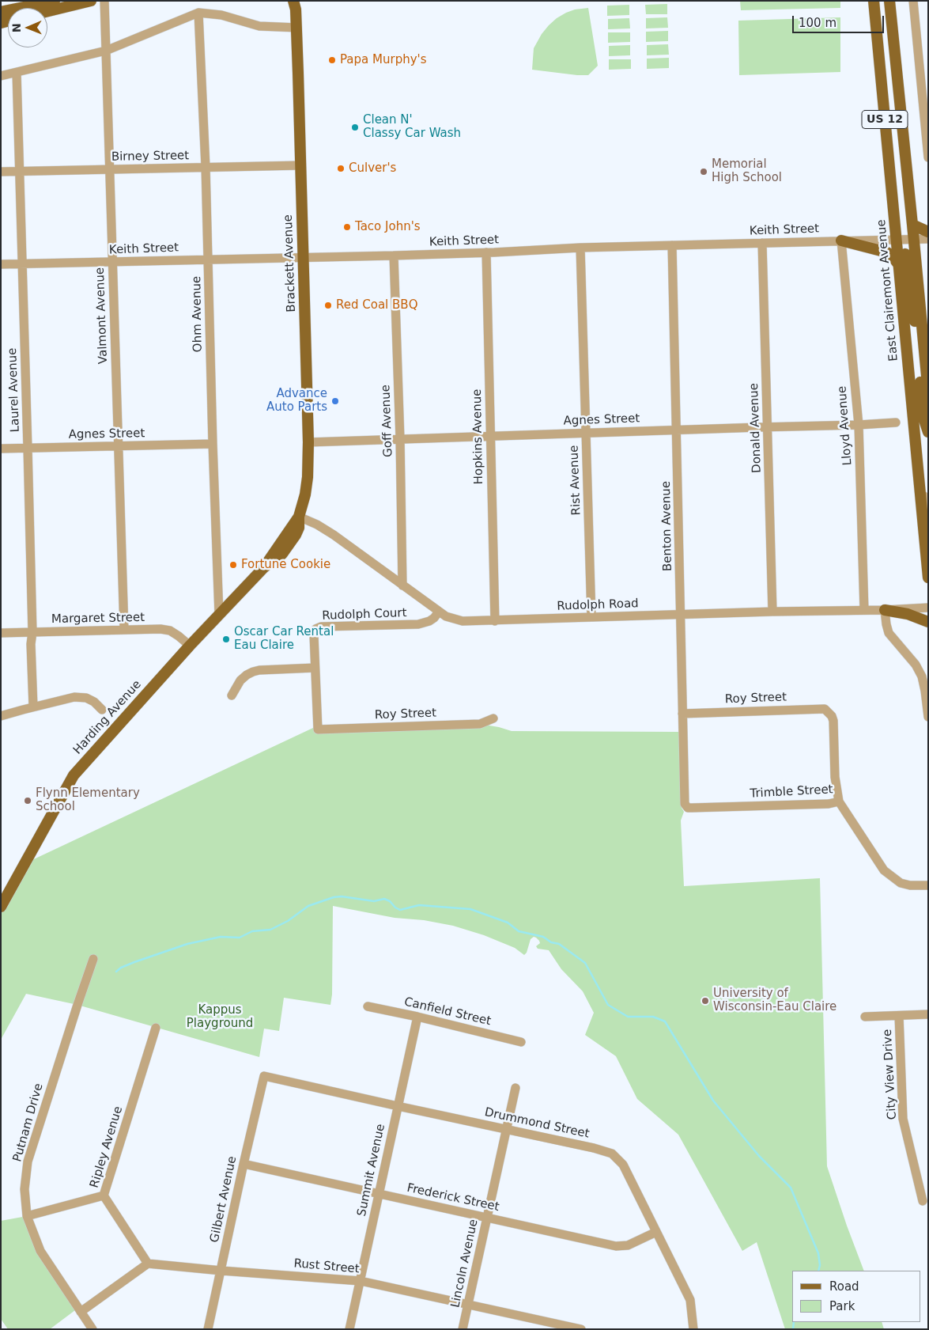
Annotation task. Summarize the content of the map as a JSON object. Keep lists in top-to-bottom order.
{
  "streets": {
    "main road": [
      "US 12",
      "Brackett Avenue",
      "East Clairemont Avenue",
      "Harding Avenue"
    ],
    "street": [
      "Birney Street",
      "Keith Street",
      "Ohm Avenue",
      "Valmont Avenue",
      "Laurel Avenue",
      "Agnes Street",
      "Goff Avenue",
      "Lloyd Avenue",
      "Donald Avenue",
      "Hopkins Avenue",
      "Rist Avenue",
      "Benton Avenue",
      "Rudolph Road",
      "Rudolph Court",
      "Margaret Street",
      "Roy Street",
      "Trimble Street",
      "Canfield Street",
      "City View Drive",
      "Putnam Drive",
      "Drummond Street",
      "Ripley Avenue",
      "Summit Avenue",
      "Frederick Street",
      "Gilbert Avenue",
      "Lincoln Avenue",
      "Rust Street"
    ]
  },
  "crossings": [
    ["US 12", "Keith Street"],
    ["Birney Street", "Brackett Avenue"],
    ["Birney Street", "Ohm Avenue"],
    ["Birney Street", "Valmont Avenue"],
    ["Birney Street", "Laurel Avenue"],
    ["Keith Street", "Brackett Avenue"],
    ["Keith Street", "East Clairemont Avenue"],
    ["Keith Street", "Ohm Avenue"],
    ["Keith Street", "Valmont Avenue"],
    ["Keith Street", "Laurel Avenue"],
    ["Keith Street", "Goff Avenue"],
    ["Keith Street", "Lloyd Avenue"],
    ["Keith Street", "Donald Avenue"],
    ["Keith Street", "Hopkins Avenue"],
    ["Keith Street", "Rist Avenue"],
    ["Keith Street", "Benton Avenue"],
    ["Brackett Avenue", "Agnes Street"],
    ["Brackett Avenue", "Rudolph Road"],
    ["Brackett Avenue", "Harding Avenue"],
    ["Ohm Avenue", "Agnes Street"],
    ["Ohm Avenue", "Harding Avenue"],
    ["Valmont Avenue", "Agnes Street"],
    ["Valmont Avenue", "Margaret Street"],
    ["Laurel Avenue", "Agnes Street"],
    ["Laurel Avenue", "Margaret Street"],
    ["Agnes Street", "Goff Avenue"],
    ["Agnes Street", "Lloyd Avenue"],
    ["Agnes Street", "Donald Avenue"],
    ["Agnes Street", "Hopkins Avenue"],
    ["Agnes Street", "Rist Avenue"],
    ["Agnes Street", "Benton Avenue"],
    ["Goff Avenue", "Rudolph Road"],
    ["Lloyd Avenue", "Rudolph Road"],
    ["Donald Avenue", "Rudolph Road"],
    ["Hopkins Avenue", "Rudolph Road"],
    ["Rist Avenue", "Rudolph Road"],
    ["Benton Avenue", "Rudolph Road"],
    ["Benton Avenue", "Roy Street"],
    ["Benton Avenue", "Trimble Street"],
    ["Rudolph Road", "Rudolph Court"],
    ["Rudolph Road", "Harding Avenue"],
    ["Rudolph Court", "Roy Street"],
    ["Margaret Street", "Harding Avenue"],
    ["Roy Street", "Trimble Street"],
    ["Canfield Street", "Summit Avenue"],
    ["Drummond Street", "Summit Avenue"],
    ["Drummond Street", "Frederick Street"],
    ["Drummond Street", "Gilbert Avenue"],
    ["Drummond Street", "Lincoln Avenue"],
    ["Ripley Avenue", "Rust Street"],
    ["Summit Avenue", "Frederick Street"],
    ["Summit Avenue", "Rust Street"],
    ["Frederick Street", "Gilbert Avenue"],
    ["Frederick Street", "Lincoln Avenue"],
    ["Gilbert Avenue", "Rust Street"],
    ["Lincoln Avenue", "Rust Street"]
  ],
  "parks": ["Kappus Playground"],
  "places": [
    "Papa Murphy's",
    "Clean N' Classy Car Wash",
    "Culver's",
    "Memorial High School",
    "Taco John's",
    "Red Coal BBQ",
    "Advance Auto Parts",
    "Fortune Cookie",
    "Oscar Car Rental Eau Claire",
    "Flynn Elementary School",
    "University of Wisconsin-Eau Claire"
  ],
  "legend": ["Road", "Park"],
  "scale_bar": "100 m",
  "north": "left"
}
